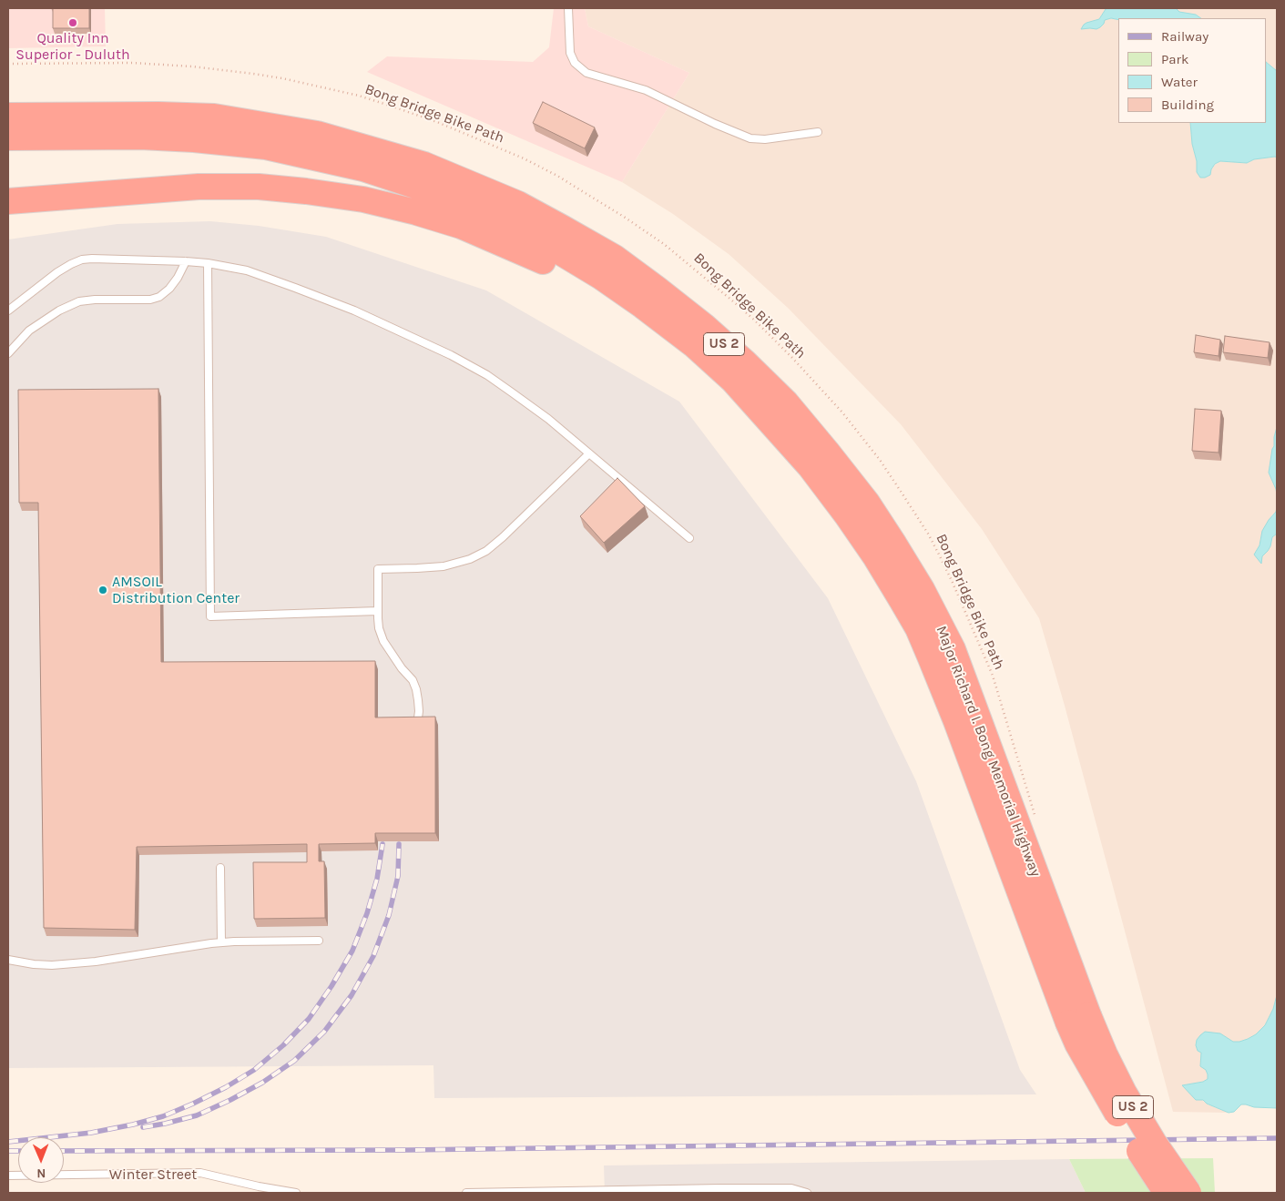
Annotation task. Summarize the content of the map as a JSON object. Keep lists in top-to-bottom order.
{
  "streets": {
    "highway": ["US 2", "Major Richard I. Bong Memorial Highway"],
    "lane": ["Winter Street"],
    "path": ["Bong Bridge Bike Path"]
  },
  "crossings": [
    ["US 2", "Major Richard I. Bong Memorial Highway"]
  ],
  "places": ["Quality Inn Superior - Duluth", "AMSOIL Distribution Center"],
  "legend": [
    "Railway",
    "Park",
    "Water",
    "Building"
  ],
  "north": "bottom"
}
